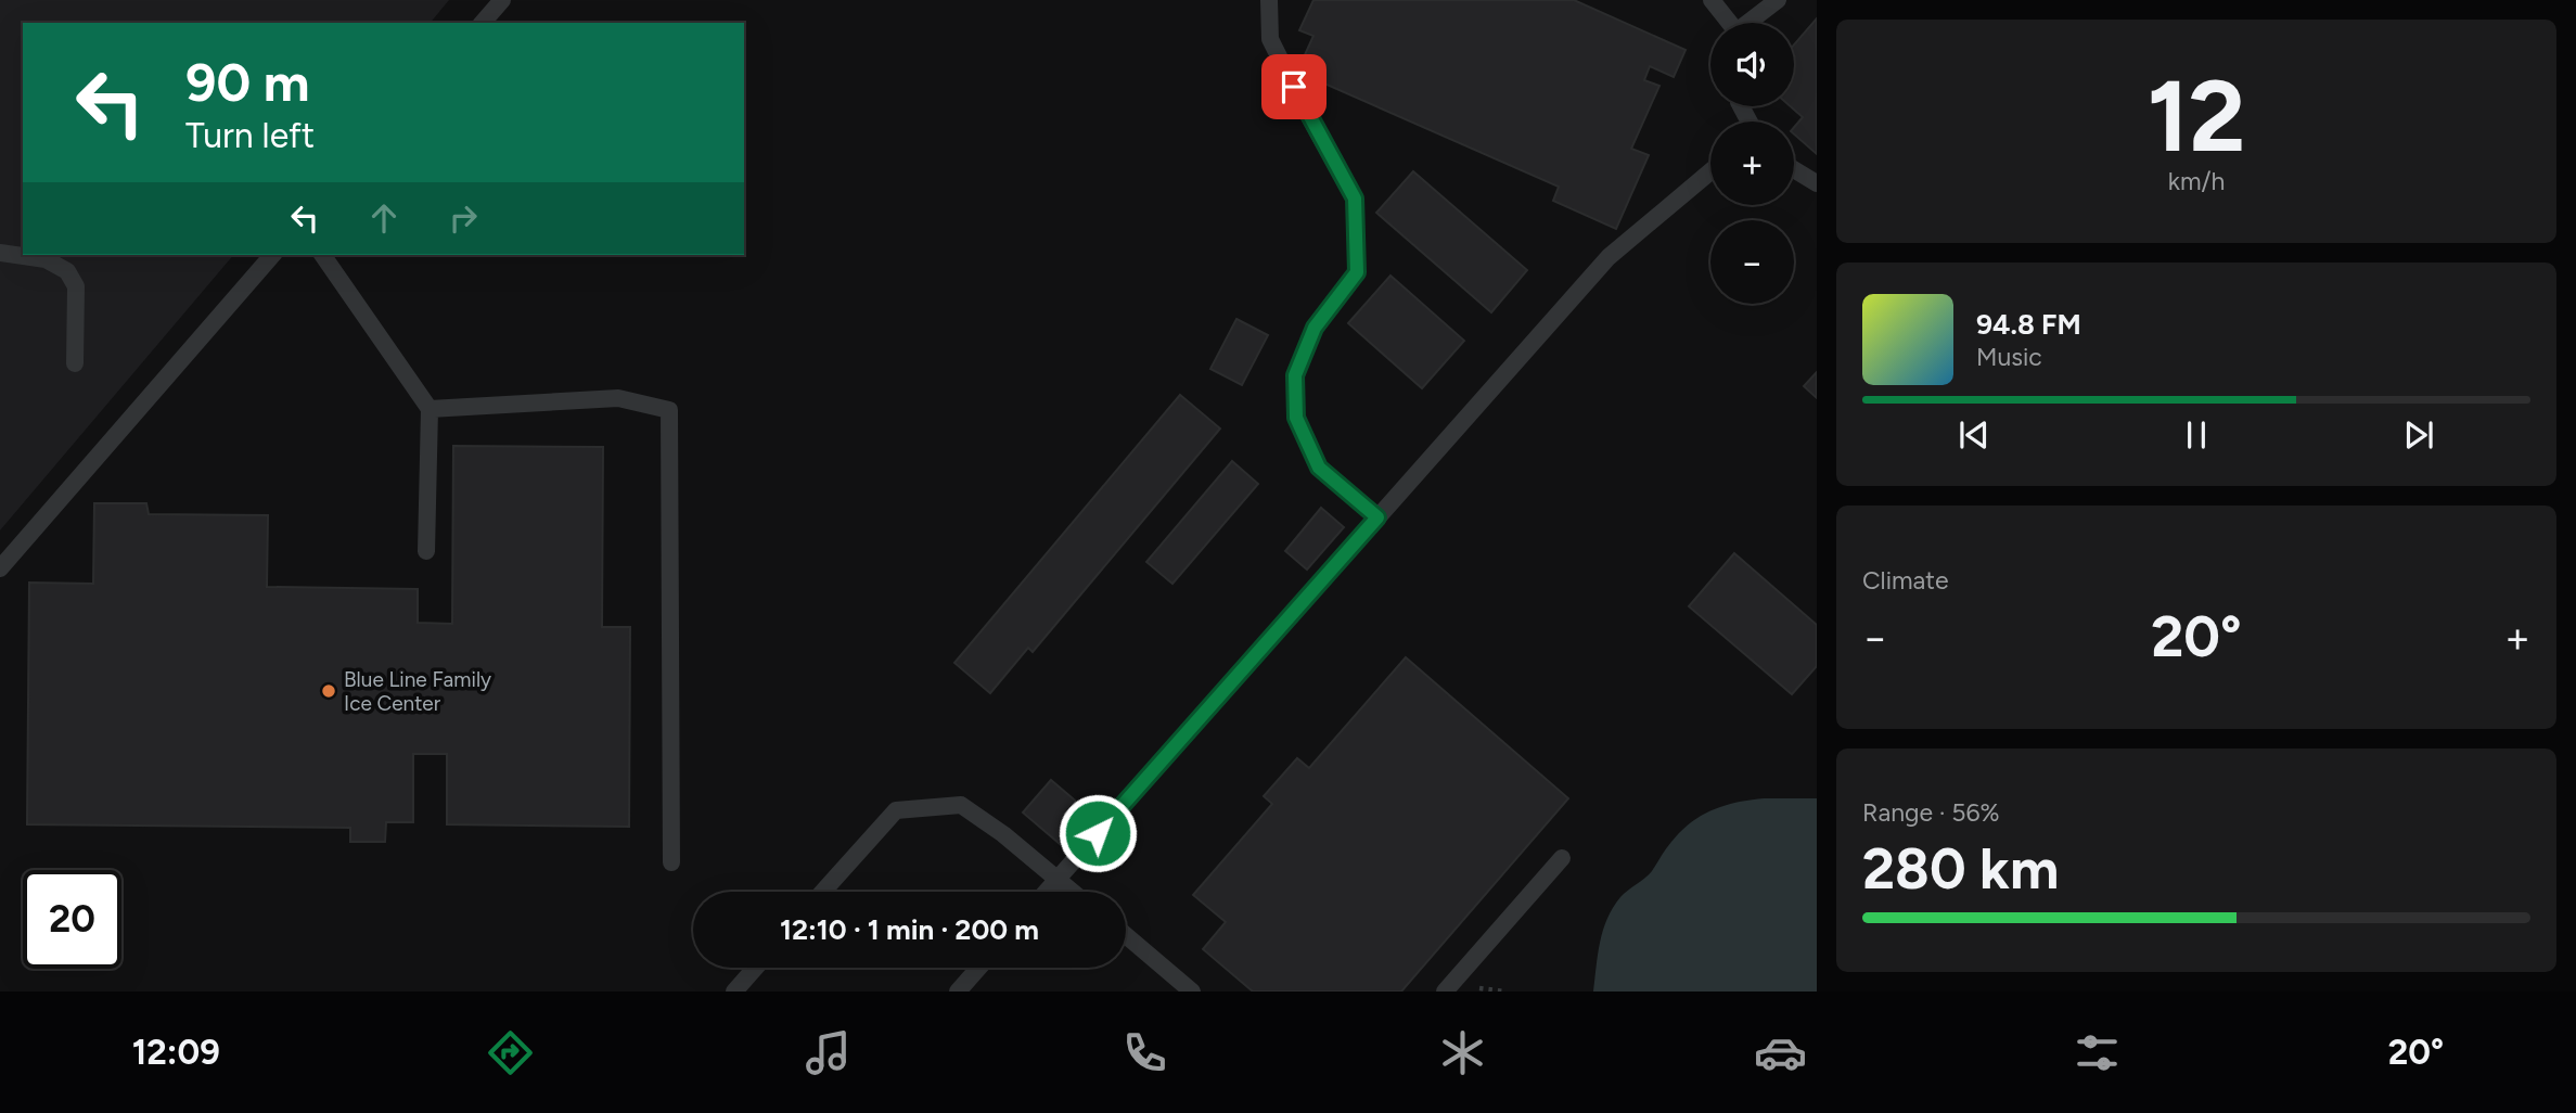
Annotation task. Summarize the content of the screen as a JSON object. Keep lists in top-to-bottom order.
{
  "places": ["Blue Line Family Ice Center"],
  "page": {
    "tile": [
      ["12", "km/h"],
      "Climate",
      ["Range · 56%", "280 km"]
    ],
    "map_buttons": ["+", "−"],
    "turn": ["90 m", "Turn left"],
    "song": ["94.8 FM", "Music"],
    "heat": ["−", "20°", "+"],
    "limit": "20",
    "trip": "12:10 · 1 min · 200 m",
    "tabs": ["12:09", "20°"]
  }
}
